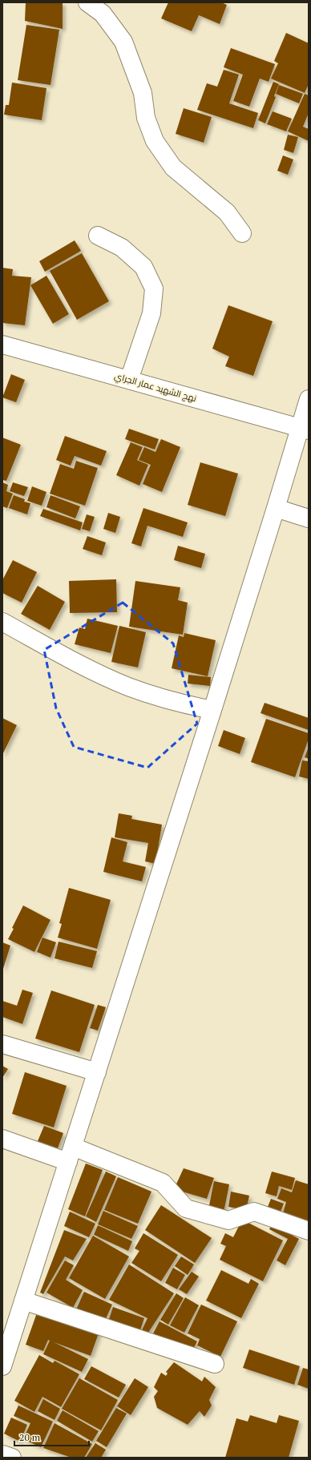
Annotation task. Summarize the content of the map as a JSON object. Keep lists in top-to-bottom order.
{
  "streets": {
    "street": ["نهج الشهيد عمار الجراي"]
  },
  "scale_bar": "20 m"
}
